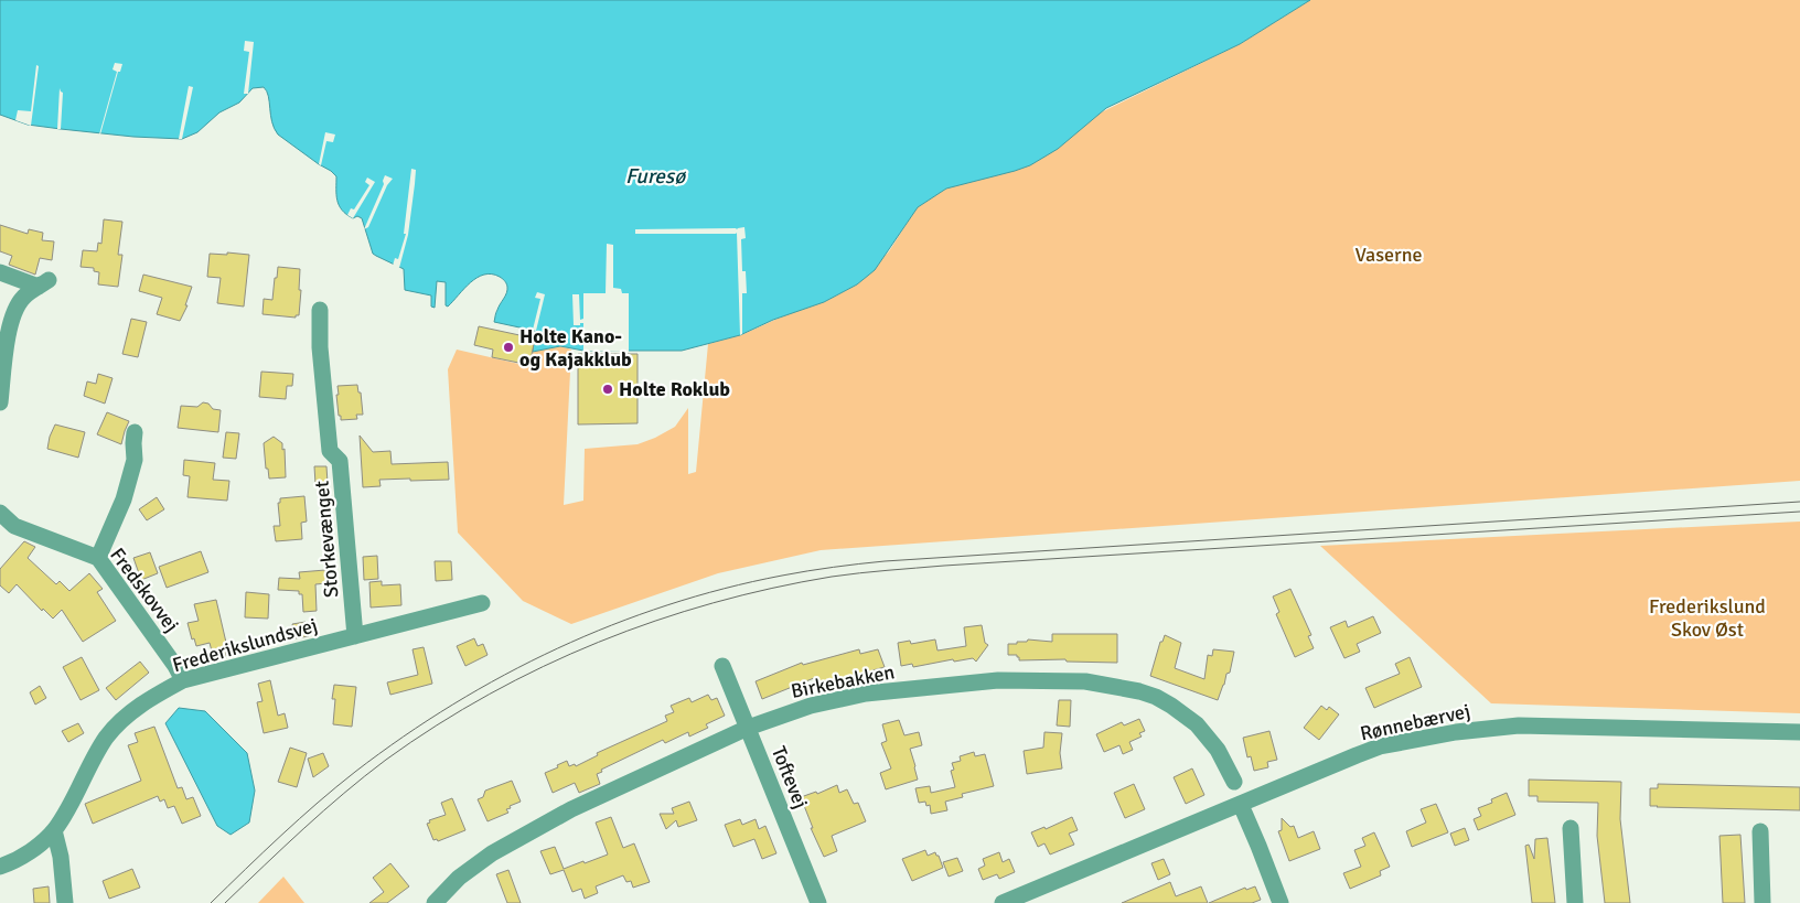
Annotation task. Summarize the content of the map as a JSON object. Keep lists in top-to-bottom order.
{
  "streets": {
    "street": [
      "Storkevænget",
      "Fredskovvej",
      "Frederikslundsvej",
      "Birkebakken",
      "Rønnebærvej",
      "Toftevej"
    ]
  },
  "crossings": [
    ["Storkevænget", "Frederikslundsvej"],
    ["Fredskovvej", "Frederikslundsvej"],
    ["Birkebakken", "Toftevej"]
  ],
  "water": ["Furesø"],
  "parks": ["Vaserne", "Frederikslund Skov Øst"],
  "places": ["Holte Kano- og Kajakklub", "Holte Roklub"]
}
